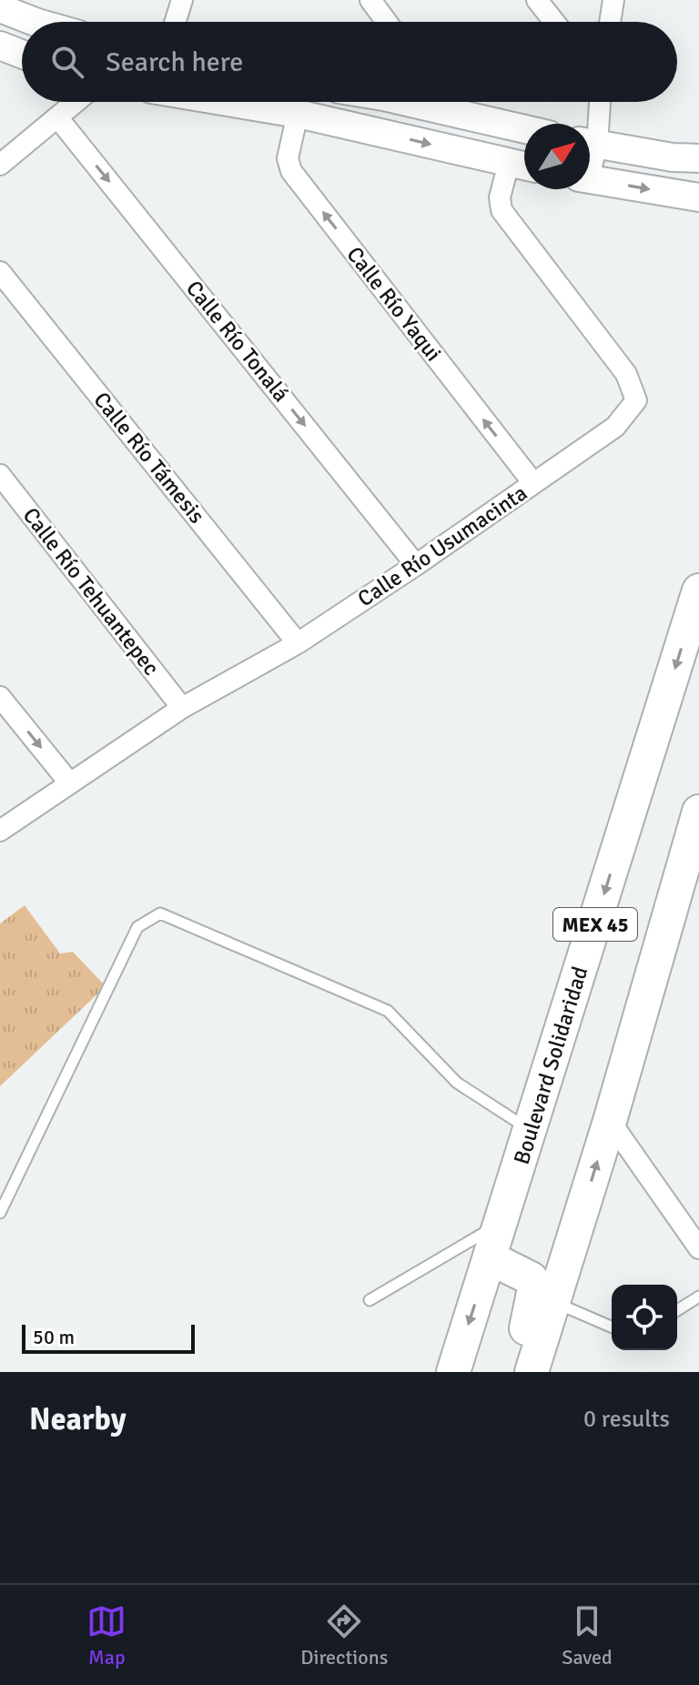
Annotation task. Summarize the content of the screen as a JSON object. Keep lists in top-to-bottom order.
{
  "streets": {
    "highway": ["MEX 45", "Boulevard Solidaridad"],
    "street": [
      "Calle Río Yaqui",
      "Calle Río Tonalá",
      "Calle Río Támesis",
      "Calle Río Usumacinta",
      "Calle Río Tehuantepec"
    ]
  },
  "crossings": [
    ["Calle Río Yaqui", "Calle Río Usumacinta"],
    ["Calle Río Tonalá", "Calle Río Usumacinta"],
    ["Calle Río Támesis", "Calle Río Usumacinta"],
    ["Calle Río Usumacinta", "Calle Río Tehuantepec"]
  ],
  "one_way": ["Calle Río Yaqui", "Calle Río Tonalá"],
  "scale_bar": "50 m",
  "north": "top right",
  "page": {
    "search": "Search here",
    "scale": "50 m",
    "heading": ["Nearby", "0 results"],
    "nav": ["Map", "Directions", "Saved"]
  }
}
